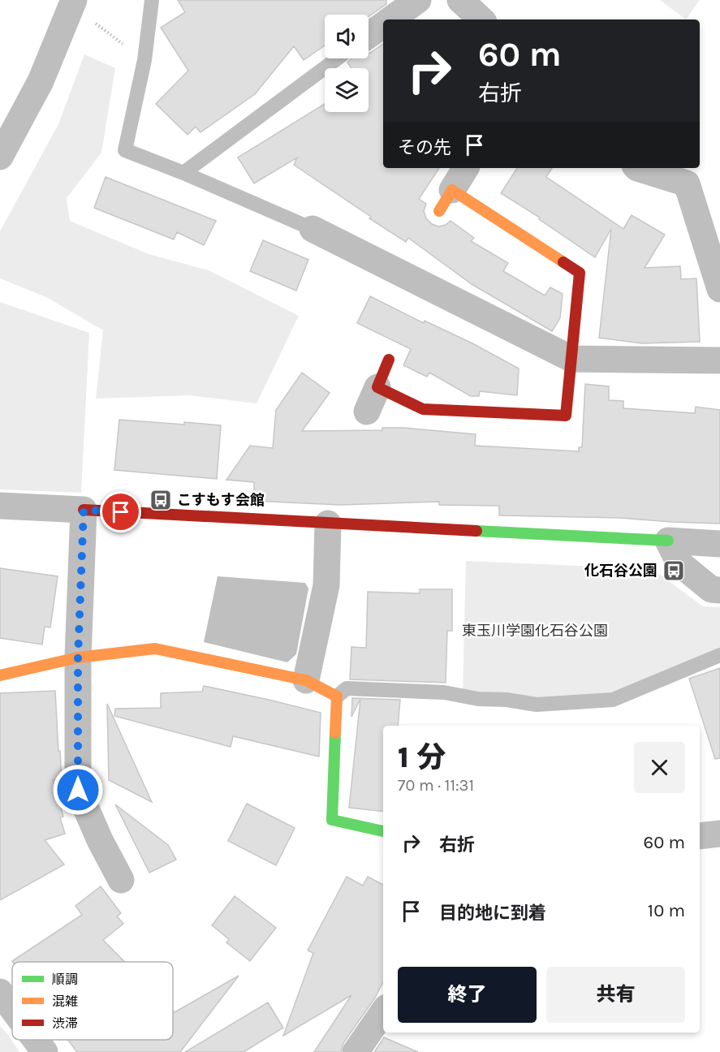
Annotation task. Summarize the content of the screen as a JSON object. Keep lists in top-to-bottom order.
{
  "parks": ["東玉川学園化石谷公園"],
  "places": {
    "bus stop": ["こすもす会館", "化石谷公園"]
  },
  "legend": ["順調", "混雑", "渋滞"],
  "page": {
    "turn": ["60 m", "右折"],
    "then": "その先",
    "heading": ["1 分", "70 m · 11:31"],
    "list": [
      {
        "name": "右折",
        "value": "60 m"
      },
      {
        "name": "目的地に到着",
        "value": "10 m"
      }
    ],
    "buttons": ["終了", "共有"]
  }
}
